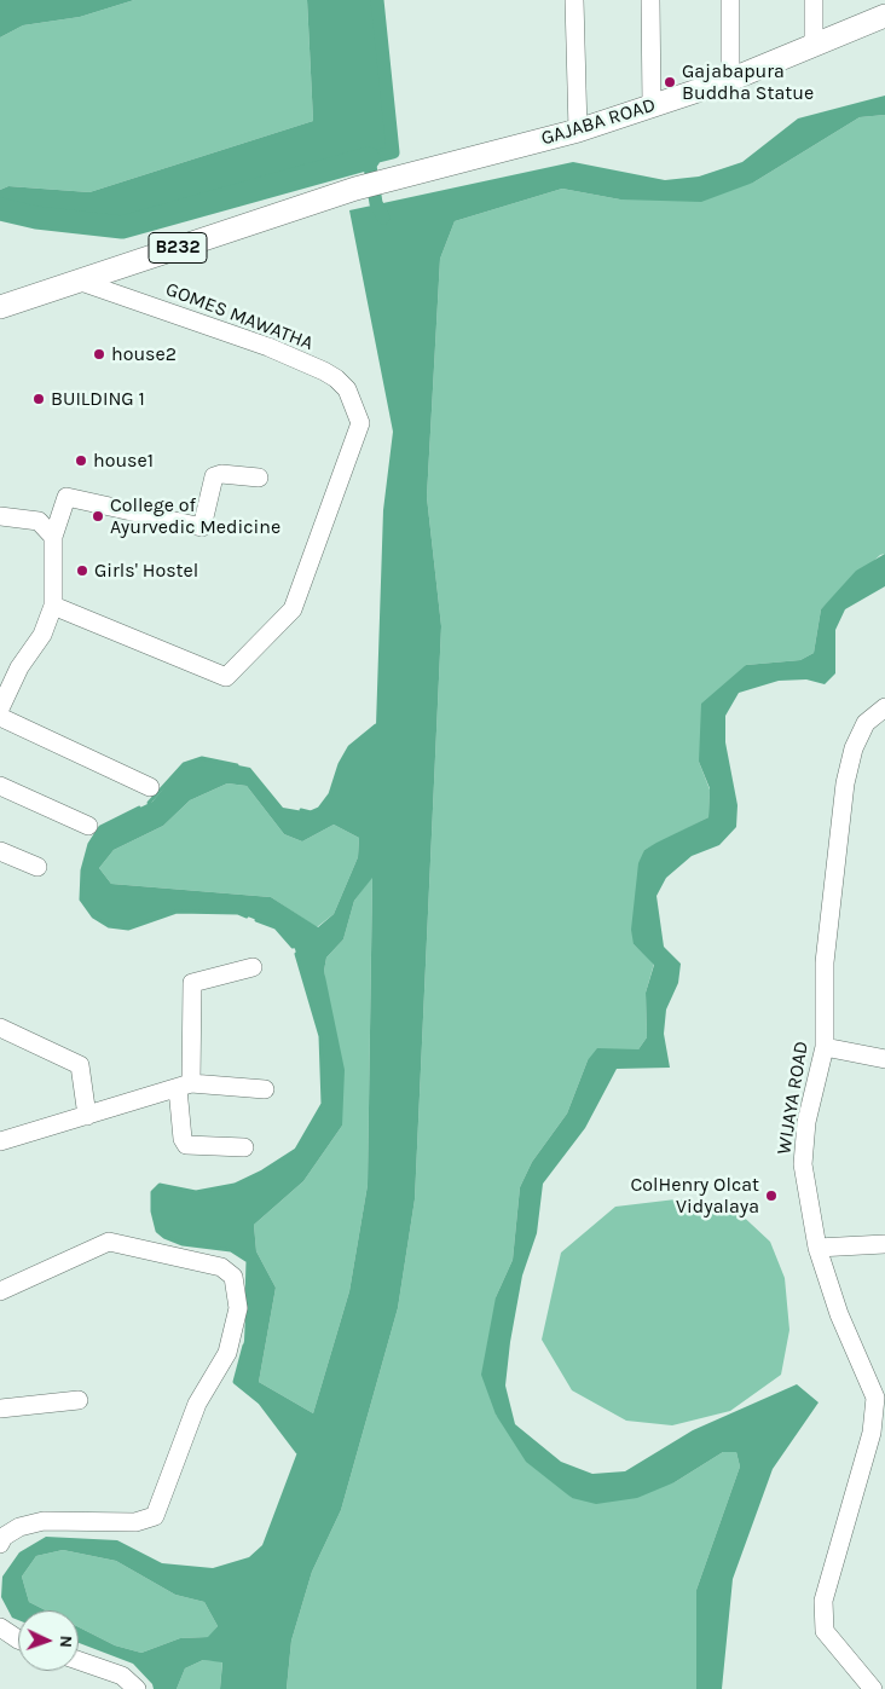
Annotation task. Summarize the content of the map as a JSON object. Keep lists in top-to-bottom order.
{
  "streets": {
    "main road": ["GAJABA ROAD", "B232"],
    "street": ["GOMES MAWATHA", "WIJAYA ROAD"]
  },
  "crossings": [
    ["GAJABA ROAD", "B232"],
    ["GAJABA ROAD", "GOMES MAWATHA"],
    ["B232", "GOMES MAWATHA"]
  ],
  "places": [
    "Gajabapura Buddha Statue",
    "house2",
    "BUILDING 1",
    "house1",
    "College of Ayurvedic Medicine",
    "Girls' Hostel",
    "ColHenry Olcat Vidyalaya"
  ],
  "north": "right"
}
